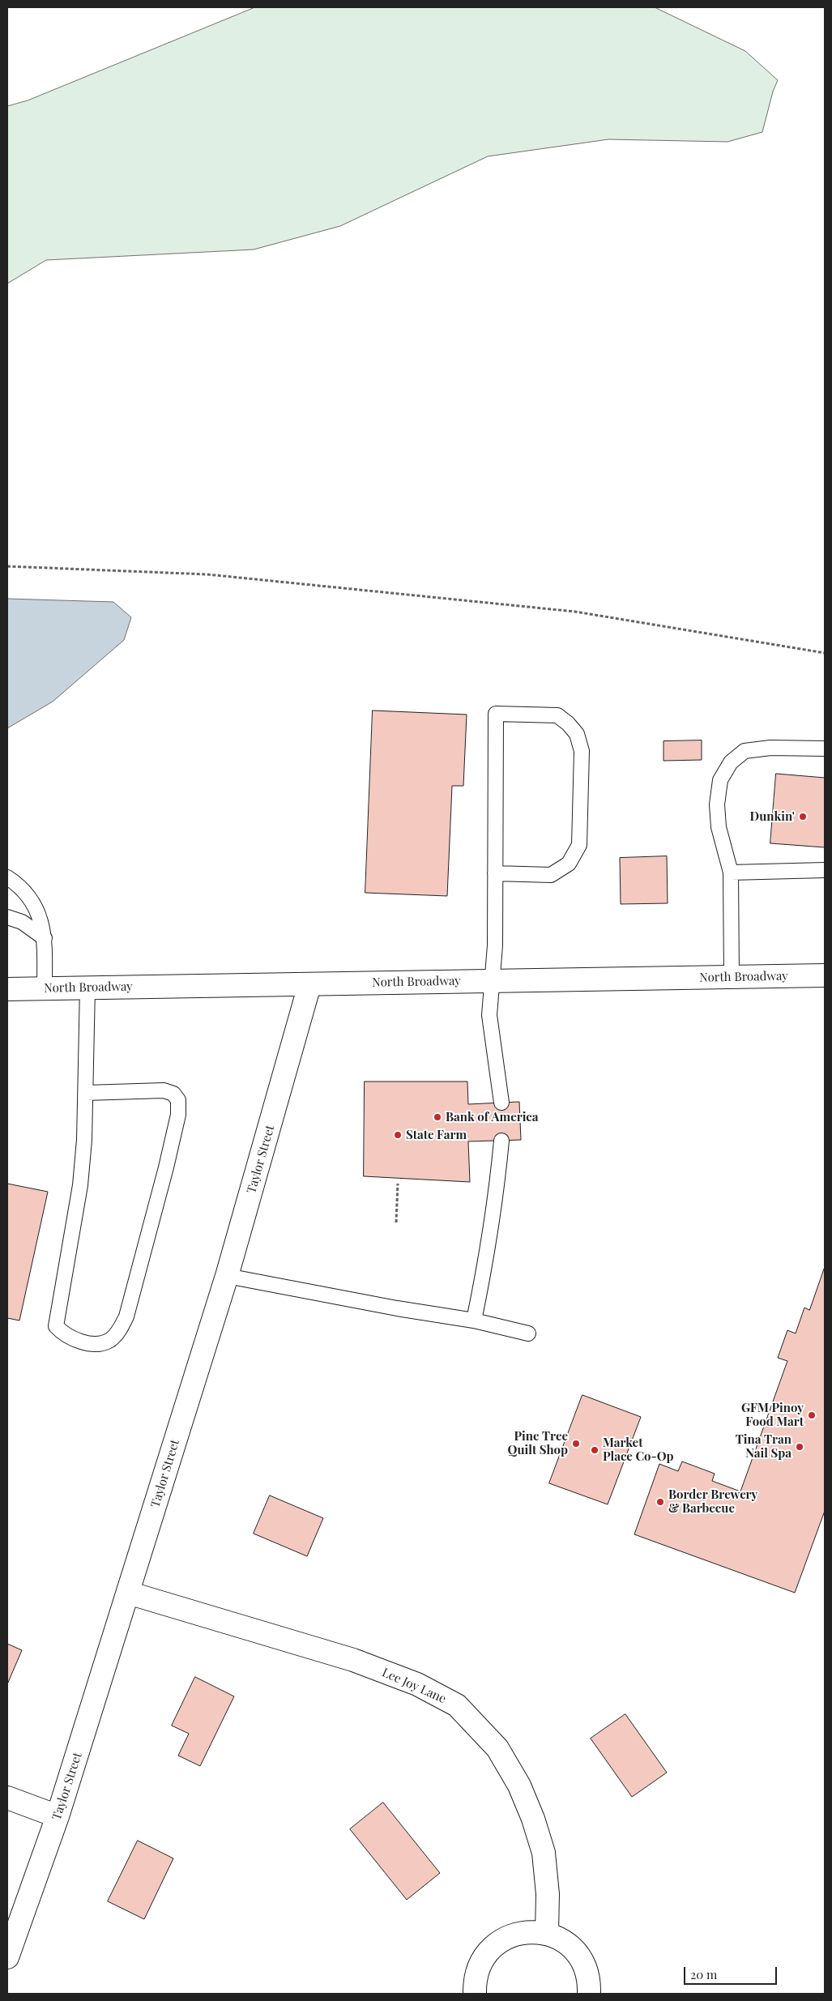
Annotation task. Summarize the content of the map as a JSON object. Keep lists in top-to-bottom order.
{
  "streets": {
    "street": ["North Broadway", "Taylor Street", "Lee Joy Lane"]
  },
  "crossings": [
    ["North Broadway", "Taylor Street"],
    ["Taylor Street", "Lee Joy Lane"]
  ],
  "places": [
    "Dunkin'",
    "Bank of America",
    "State Farm",
    "GFM Pinoy Food Mart",
    "Pine Tree Quilt Shop",
    "Tina Tran Nail Spa",
    "Market Place Co-Op",
    "Border Brewery & Barbecue"
  ],
  "scale_bar": "20 m"
}
